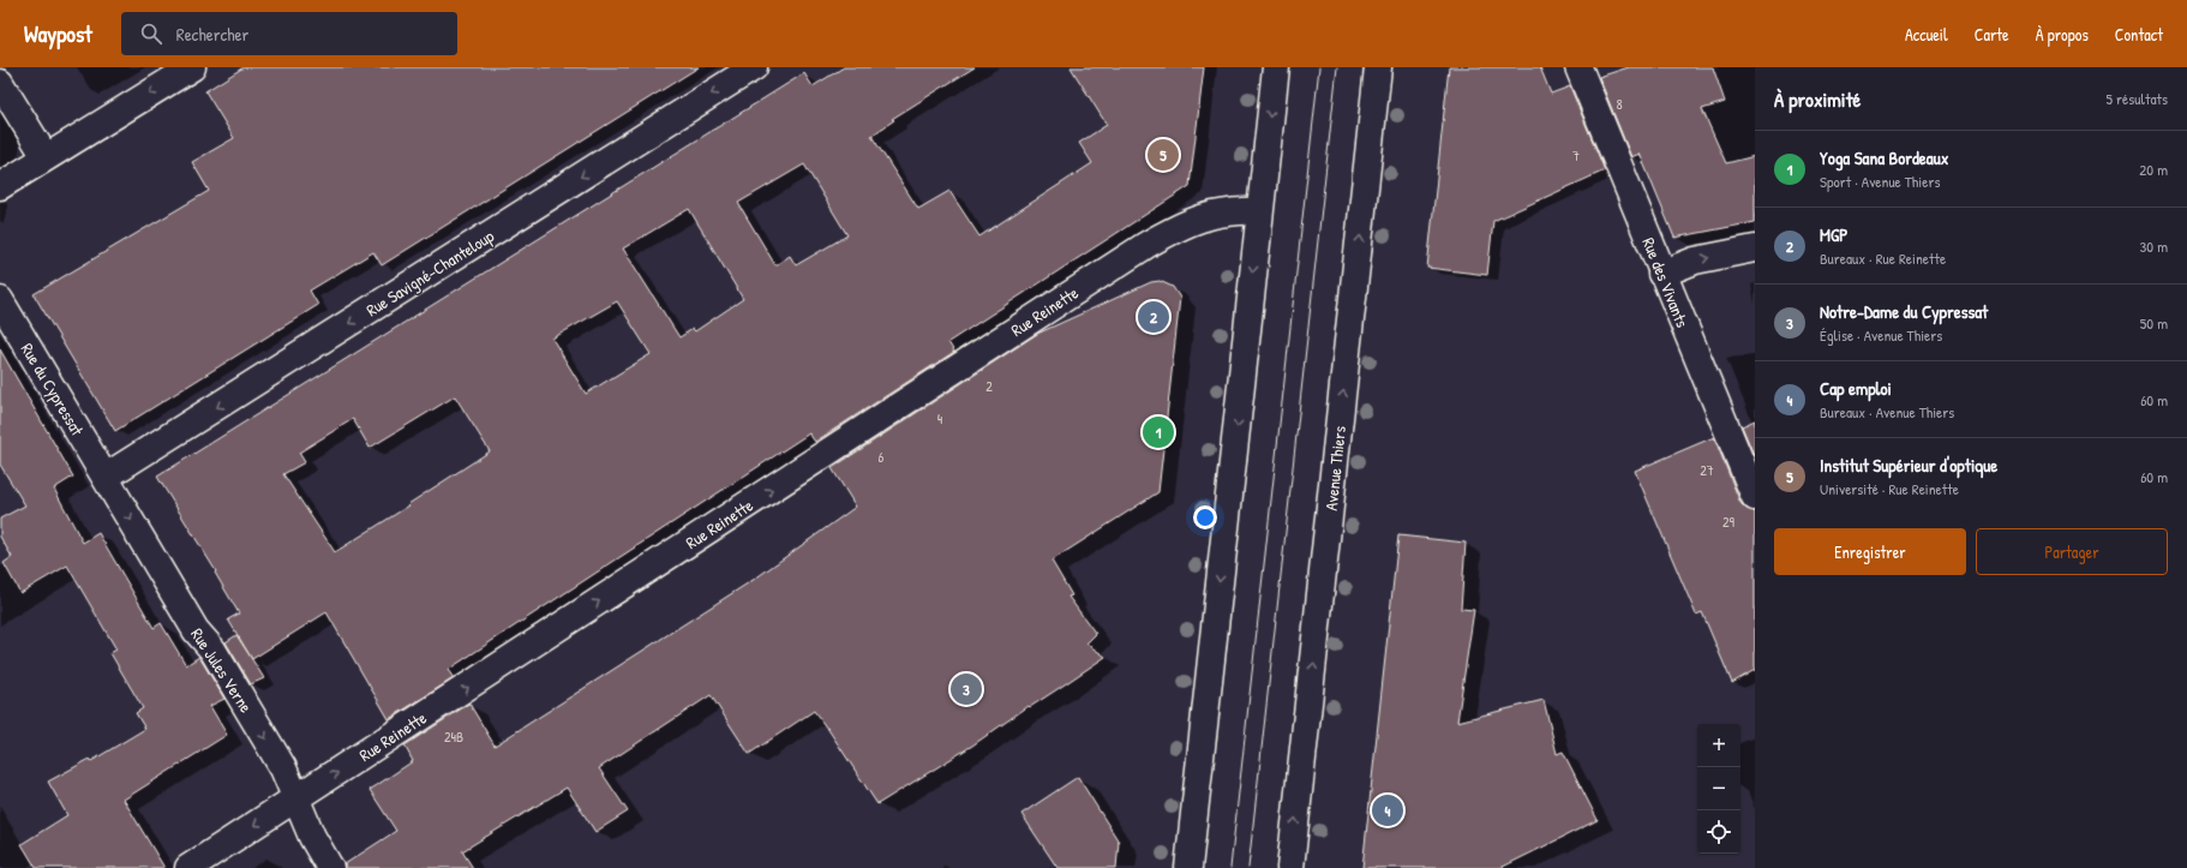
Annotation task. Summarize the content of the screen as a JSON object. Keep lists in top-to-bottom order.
{
  "streets": {
    "street": [
      "Rue Savigné-Chanteloup",
      "Rue des Vivants",
      "Rue Reinette",
      "Rue du Cypressat",
      "Avenue Thiers",
      "Rue Jules Verne"
    ]
  },
  "crossings": [
    ["Rue Savigné-Chanteloup", "Rue du Cypressat"],
    ["Rue Savigné-Chanteloup", "Rue Jules Verne"],
    ["Rue Reinette", "Rue Jules Verne"],
    ["Rue du Cypressat", "Rue Jules Verne"]
  ],
  "one_way": ["Rue Savigné-Chanteloup", "Rue Jules Verne"],
  "house_numbers": [
    "8",
    "7",
    "2",
    "4",
    "6",
    "27",
    "29",
    "24B"
  ],
  "page": {
    "header": "Waypost",
    "search": "Rechercher",
    "nav": [
      "Accueil",
      "Carte",
      "À propos",
      "Contact"
    ],
    "heading": ["À proximité", "5 résultats"],
    "list": [
      {
        "mark": "1",
        "name": "Yoga Sana Bordeaux",
        "note": "Sport · Avenue Thiers",
        "value": "20 m"
      },
      {
        "mark": "2",
        "name": "MGP",
        "note": "Bureaux · Rue Reinette",
        "value": "30 m"
      },
      {
        "mark": "3",
        "name": "Notre-Dame du Cypressat",
        "note": "Église · Avenue Thiers",
        "value": "50 m"
      },
      {
        "mark": "4",
        "name": "Cap emploi",
        "note": "Bureaux · Avenue Thiers",
        "value": "60 m"
      },
      {
        "mark": "5",
        "name": "Institut Supérieur d'optique",
        "note": "Université · Rue Reinette",
        "value": "60 m"
      }
    ],
    "pins": [
      "5",
      "2",
      "1",
      "3",
      "4"
    ],
    "buttons": ["Enregistrer", "Partager"],
    "map_buttons": ["+", "−"]
  }
}
